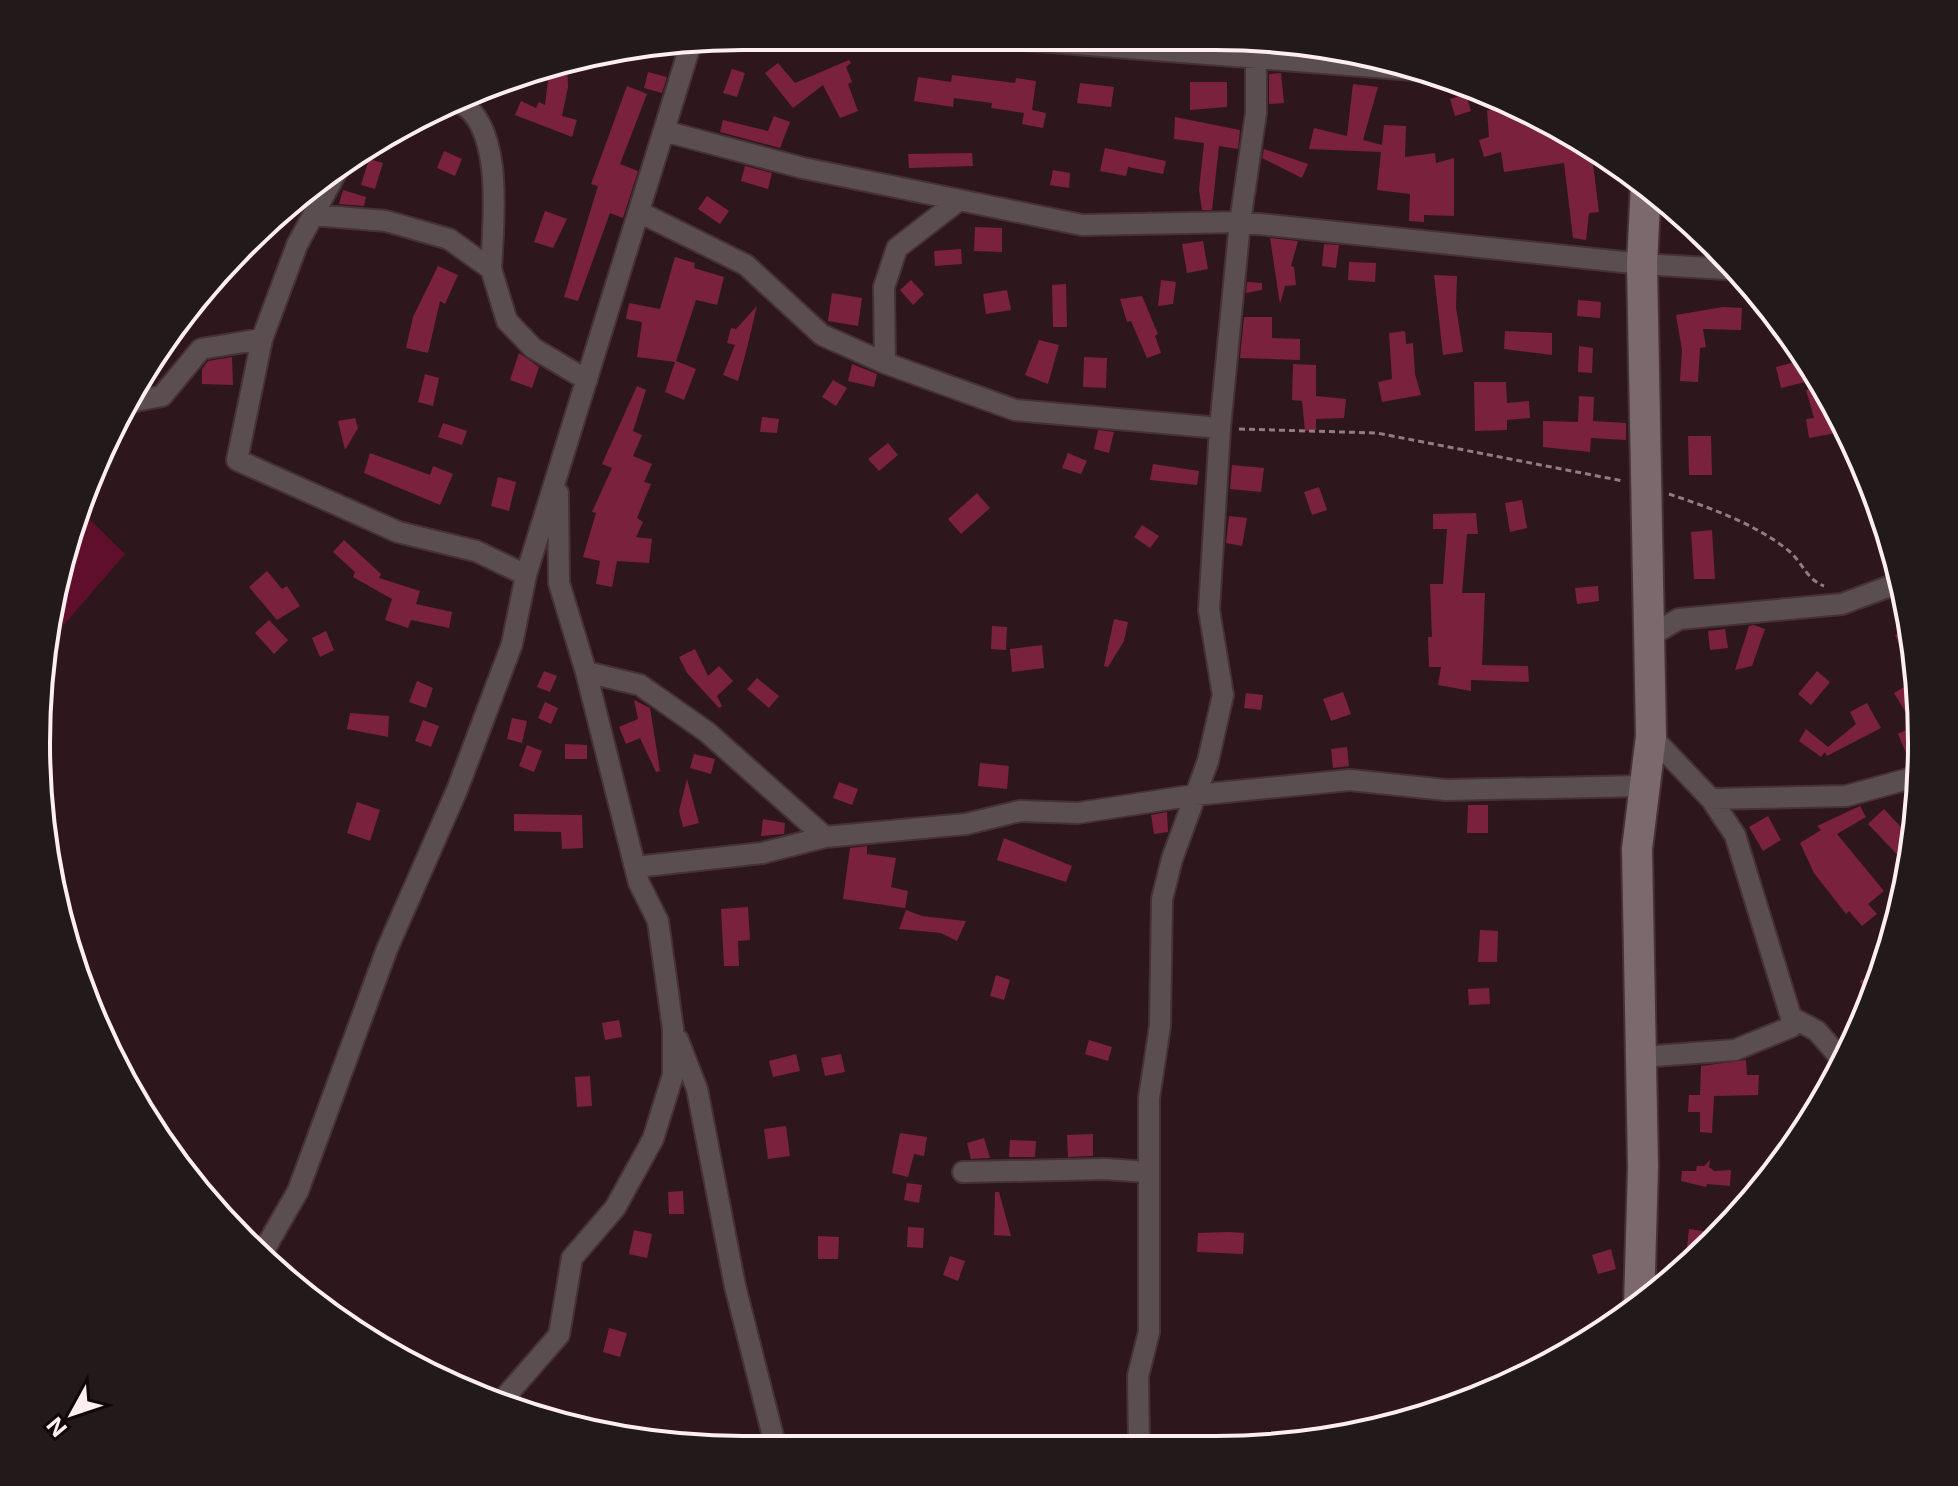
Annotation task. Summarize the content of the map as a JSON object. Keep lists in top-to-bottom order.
{
  "north": "bottom left"
}
